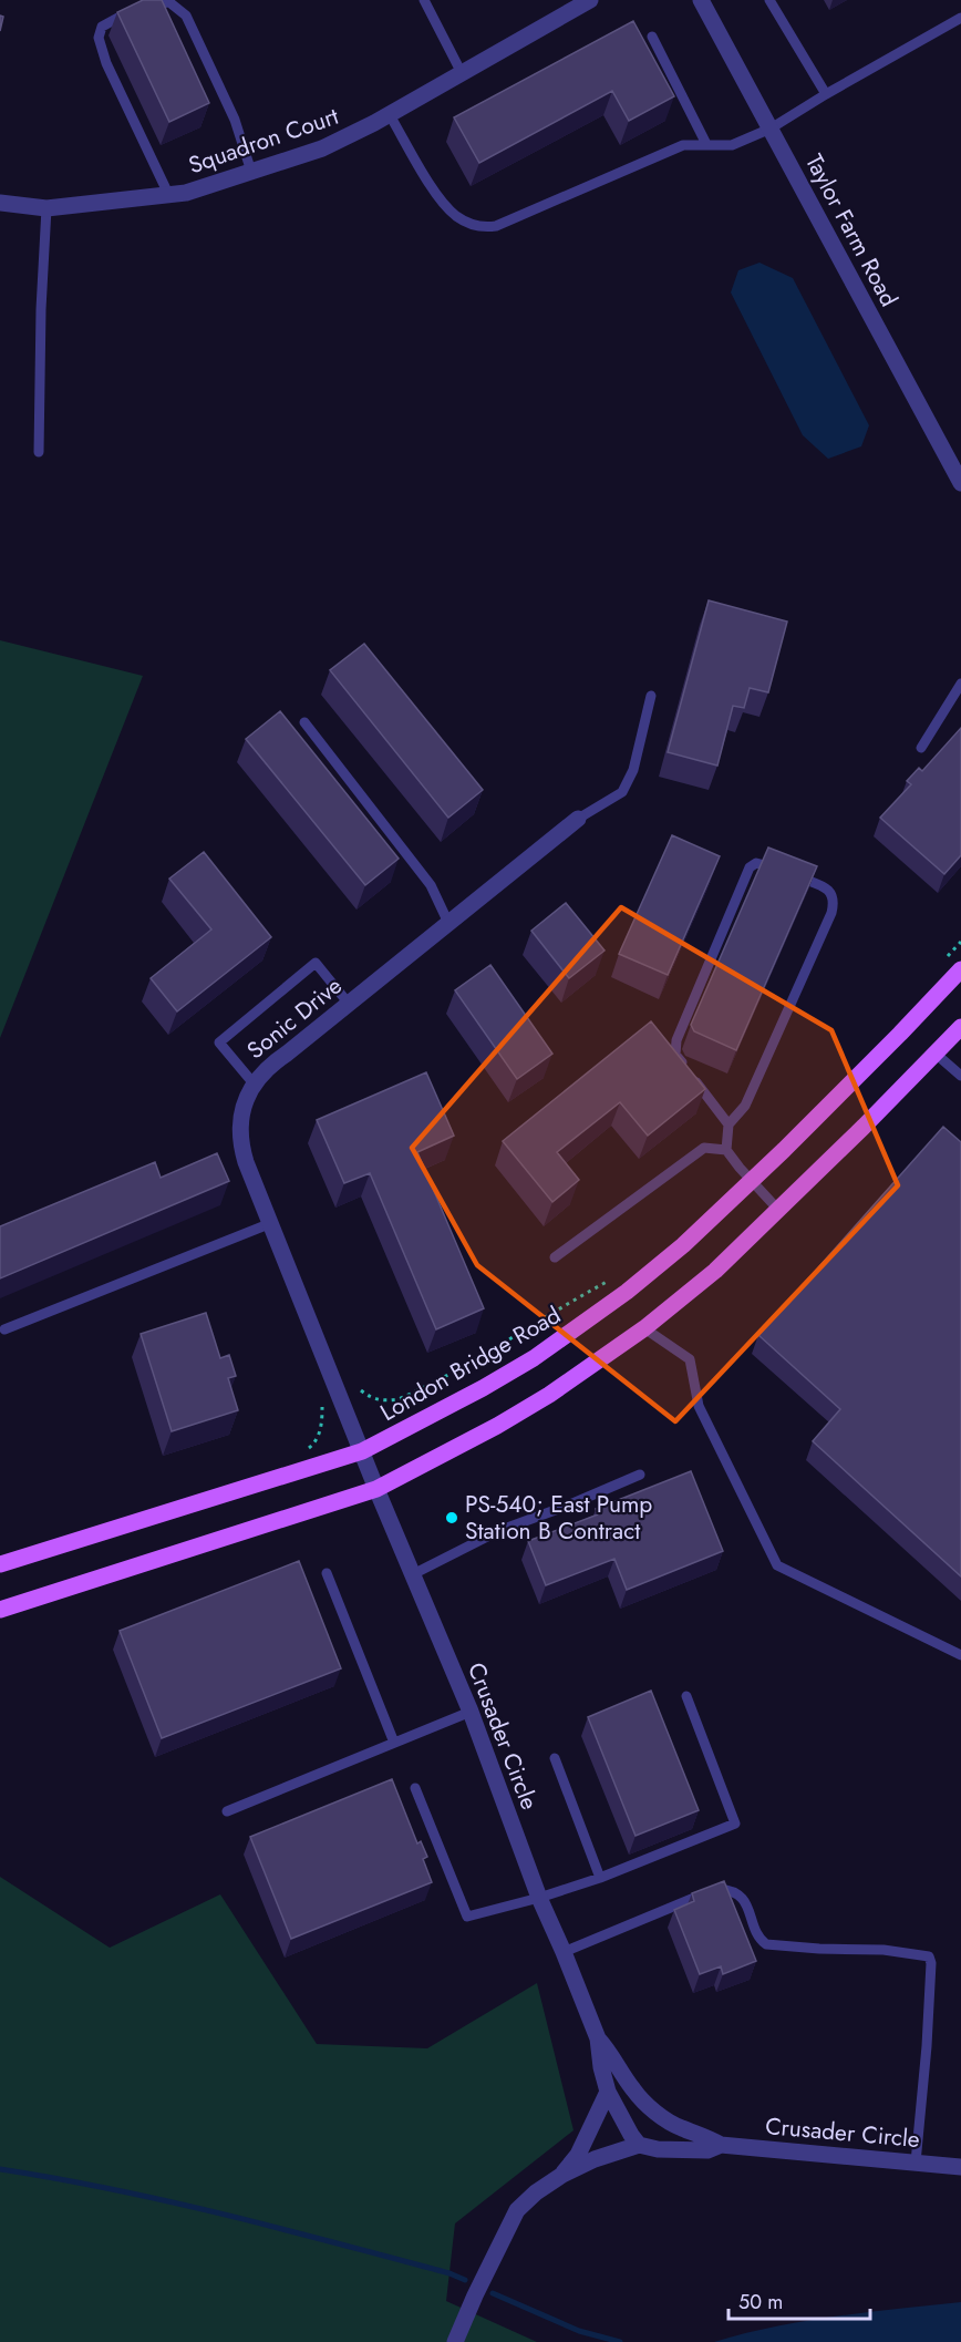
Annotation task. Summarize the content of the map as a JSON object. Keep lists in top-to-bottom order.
{
  "streets": {
    "main road": ["London Bridge Road"],
    "street": [
      "Squadron Court",
      "Taylor Farm Road",
      "Sonic Drive",
      "Crusader Circle"
    ]
  },
  "crossings": [
    ["Sonic Drive", "London Bridge Road"],
    ["Sonic Drive", "Crusader Circle"],
    ["London Bridge Road", "Crusader Circle"]
  ],
  "places": ["PS-540; East Pump Station B Contract"],
  "scale_bar": "50 m"
}
